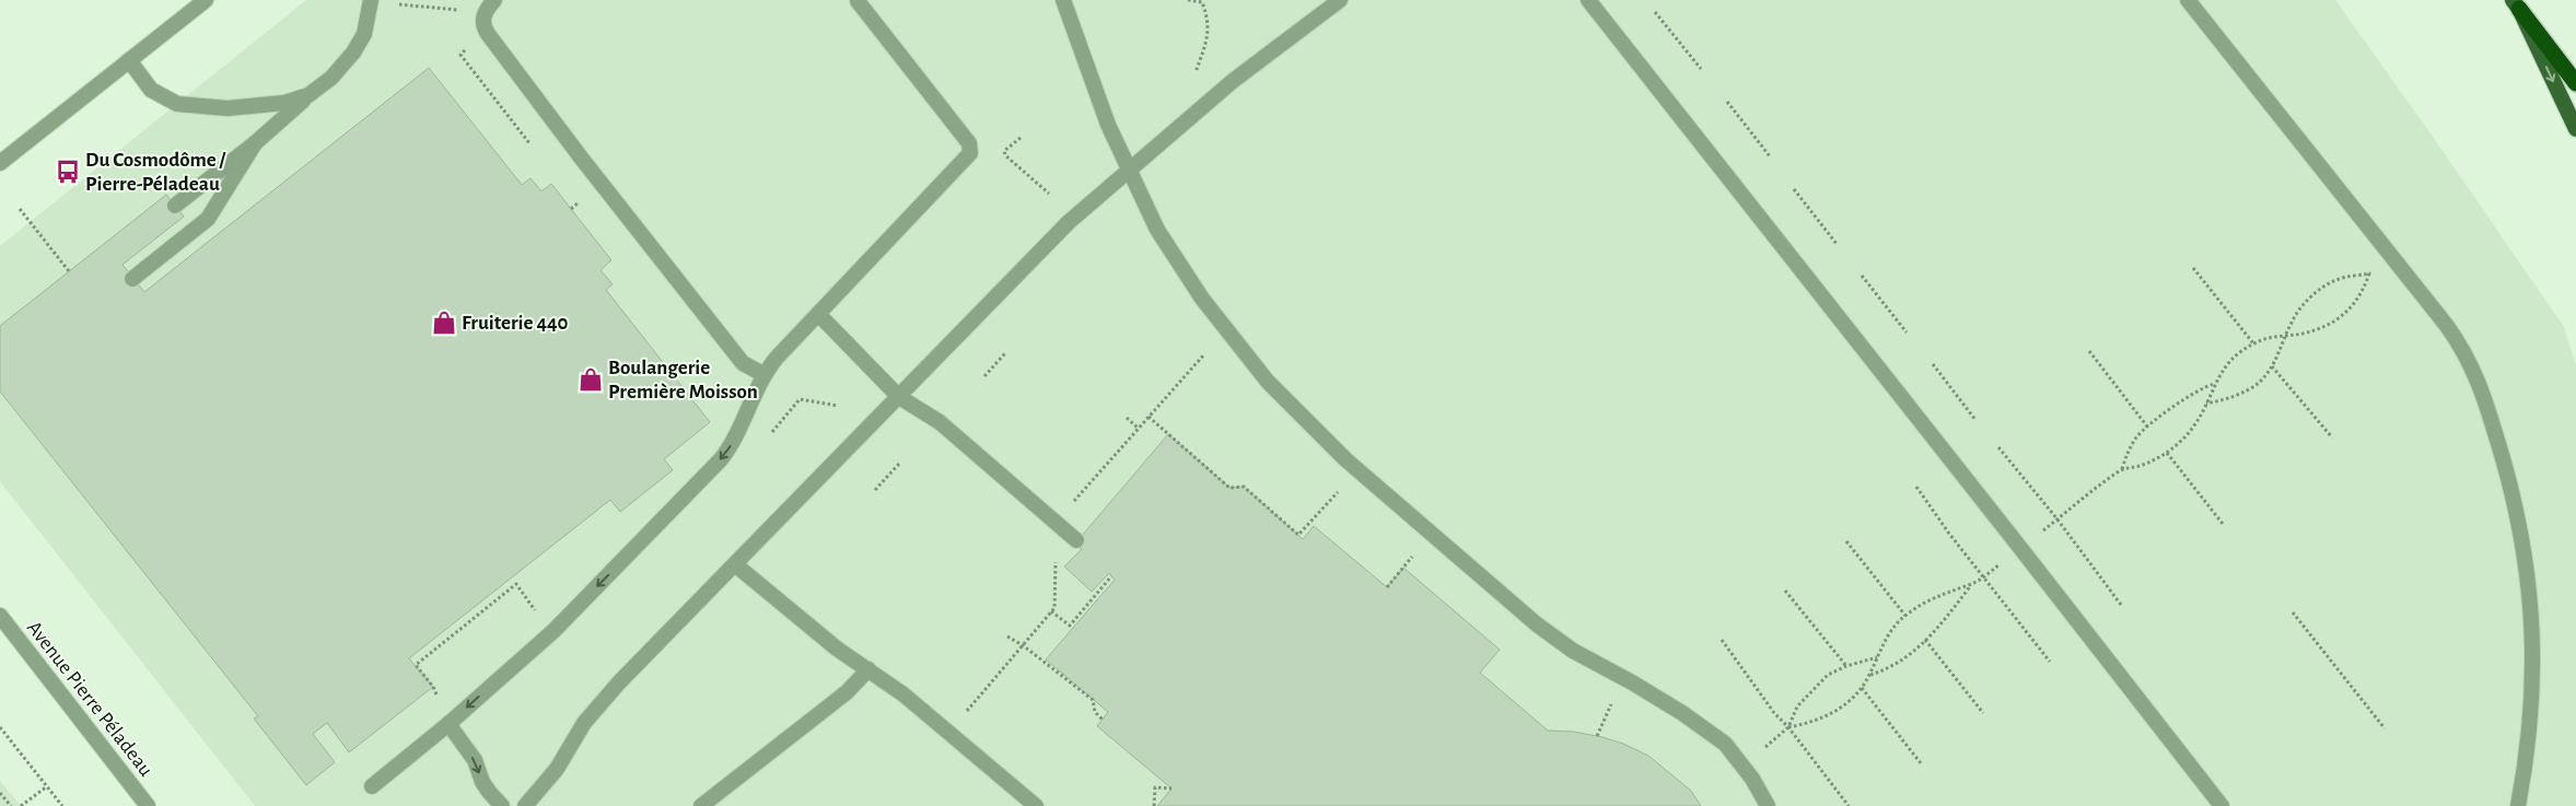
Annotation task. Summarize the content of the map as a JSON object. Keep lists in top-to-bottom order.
{
  "streets": {
    "street": ["Avenue Pierre Péladeau"]
  },
  "places": {
    "bus stop": ["Du Cosmodôme / Pierre-Péladeau"],
    "shop": ["Fruiterie 440", "Boulangerie Première Moisson"]
  }
}
